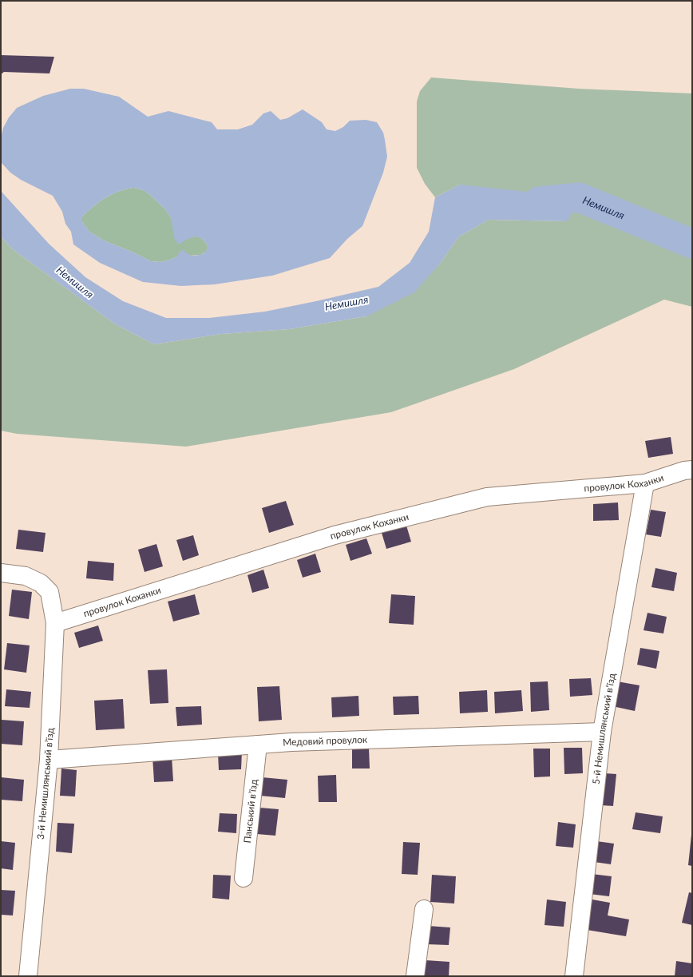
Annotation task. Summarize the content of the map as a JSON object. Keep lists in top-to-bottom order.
{
  "streets": {
    "street": [
      "провулок Коханки",
      "5-й Немишлянський в’їзд",
      "Медовий провулок",
      "3-й Немишлянський в’їзд",
      "Панський в’їзд"
    ]
  },
  "crossings": [
    ["провулок Коханки", "5-й Немишлянський в’їзд"],
    ["провулок Коханки", "3-й Немишлянський в’їзд"],
    ["5-й Немишлянський в’їзд", "Медовий провулок"],
    ["Медовий провулок", "3-й Немишлянський в’їзд"],
    ["Медовий провулок", "Панський в’їзд"]
  ],
  "water": ["Немишля"]
}
